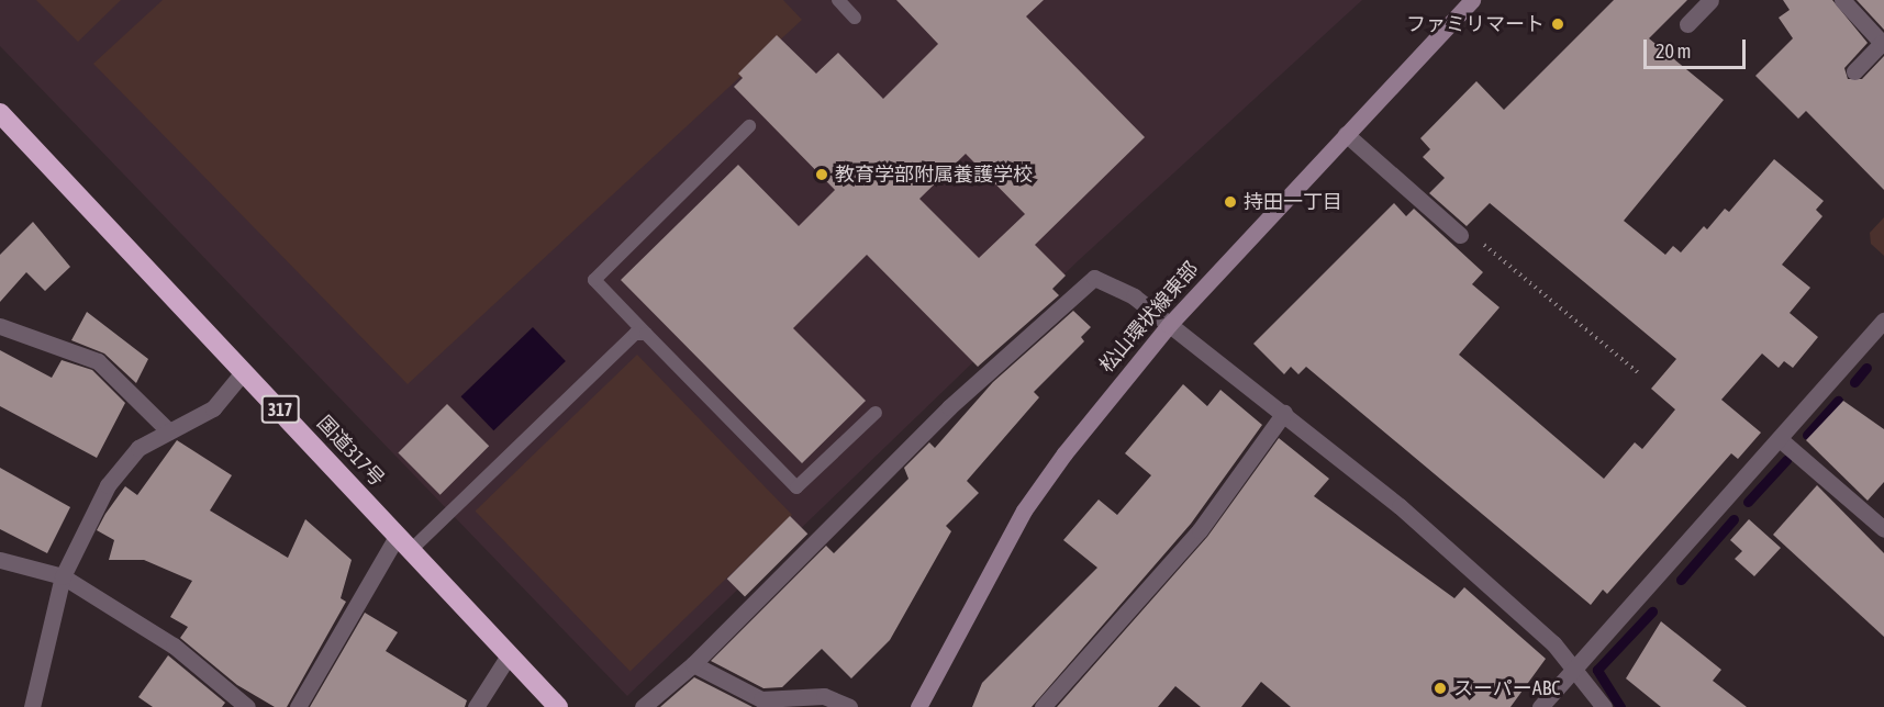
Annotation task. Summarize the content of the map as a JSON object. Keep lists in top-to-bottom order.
{
  "streets": {
    "highway": ["317", "国道317号"],
    "street": ["松山環状線東部"]
  },
  "places": [
    "ファミリマート",
    "教育学部附属養護学校",
    "持田一丁目",
    "スーパーABC"
  ],
  "scale_bar": "20 m"
}
